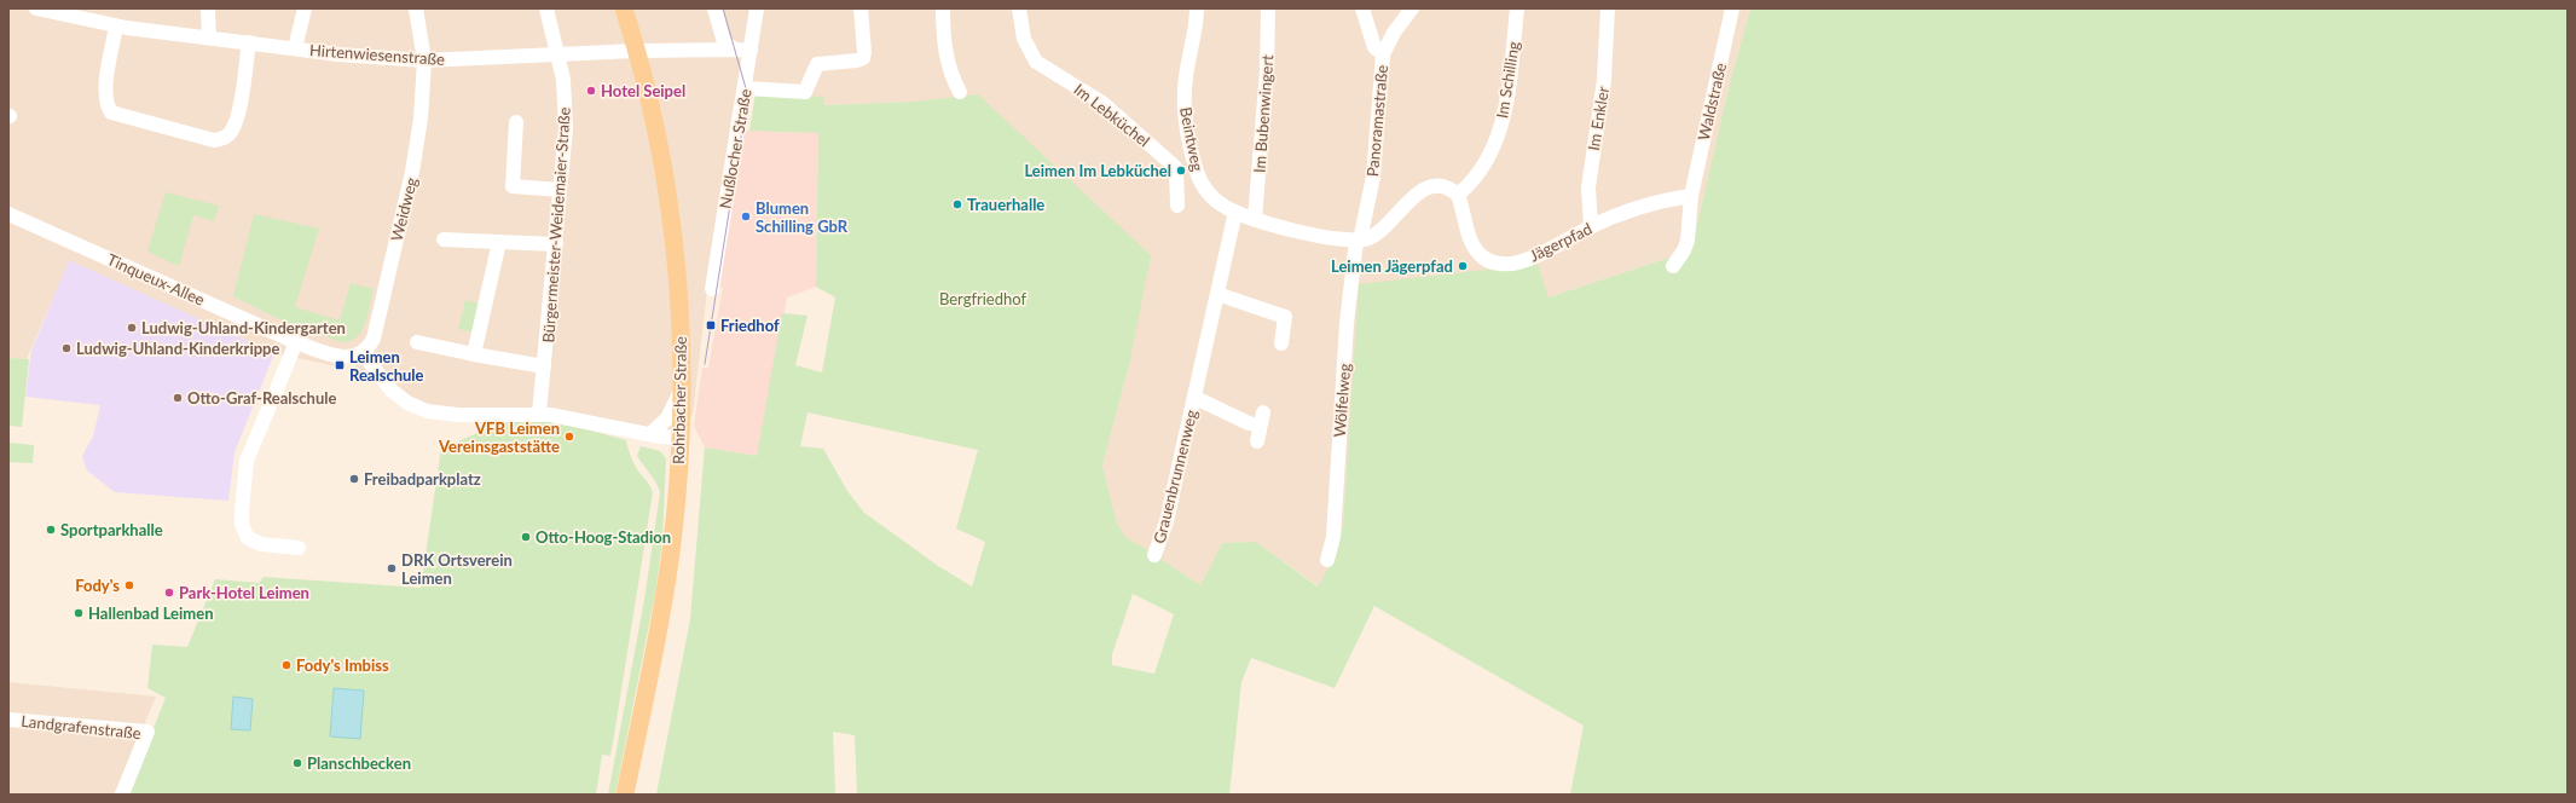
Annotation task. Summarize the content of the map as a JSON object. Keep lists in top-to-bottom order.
{
  "streets": {
    "main road": ["Rohrbacher Straße"],
    "street": [
      "Hirtenwiesenstraße",
      "Im Schilling",
      "Waldstraße",
      "Im Bubenwingert",
      "Im Lebküchel",
      "Im Enkler",
      "Panoramastraße",
      "Beintweg",
      "Nußlocher Straße",
      "Weidweg",
      "Bürgermeister-Weidemaier-Straße",
      "Jägerpfad",
      "Tinqueux-Allee",
      "Wölfelweg",
      "Grauenbrunnenweg",
      "Landgrafenstraße"
    ]
  },
  "crossings": [
    ["Hirtenwiesenstraße", "Nußlocher Straße"],
    ["Hirtenwiesenstraße", "Weidweg"],
    ["Hirtenwiesenstraße", "Bürgermeister-Weidemaier-Straße"],
    ["Hirtenwiesenstraße", "Rohrbacher Straße"],
    ["Im Schilling", "Jägerpfad"],
    ["Waldstraße", "Jägerpfad"],
    ["Im Bubenwingert", "Beintweg"],
    ["Im Enkler", "Jägerpfad"],
    ["Panoramastraße", "Beintweg"],
    ["Panoramastraße", "Wölfelweg"],
    ["Beintweg", "Wölfelweg"],
    ["Beintweg", "Grauenbrunnenweg"],
    ["Weidweg", "Tinqueux-Allee"]
  ],
  "parks": ["Bergfriedhof"],
  "places": {
    "other": [
      "Hotel Seipel",
      "Leimen Im Lebküchel",
      "Trauerhalle",
      "Blumen Schilling GbR",
      "Leimen Jägerpfad",
      "Ludwig-Uhland-Kindergarten",
      "Ludwig-Uhland-Kinderkrippe",
      "Otto-Graf-Realschule",
      "VFB Leimen Vereinsgaststätte",
      "Freibadparkplatz",
      "Sportparkhalle",
      "Otto-Hoog-Stadion",
      "DRK Ortsverein Leimen",
      "Fody's",
      "Park-Hotel Leimen",
      "Hallenbad Leimen",
      "Fody's Imbiss",
      "Planschbecken"
    ],
    "transit": ["Friedhof", "Leimen Realschule"]
  }
}
